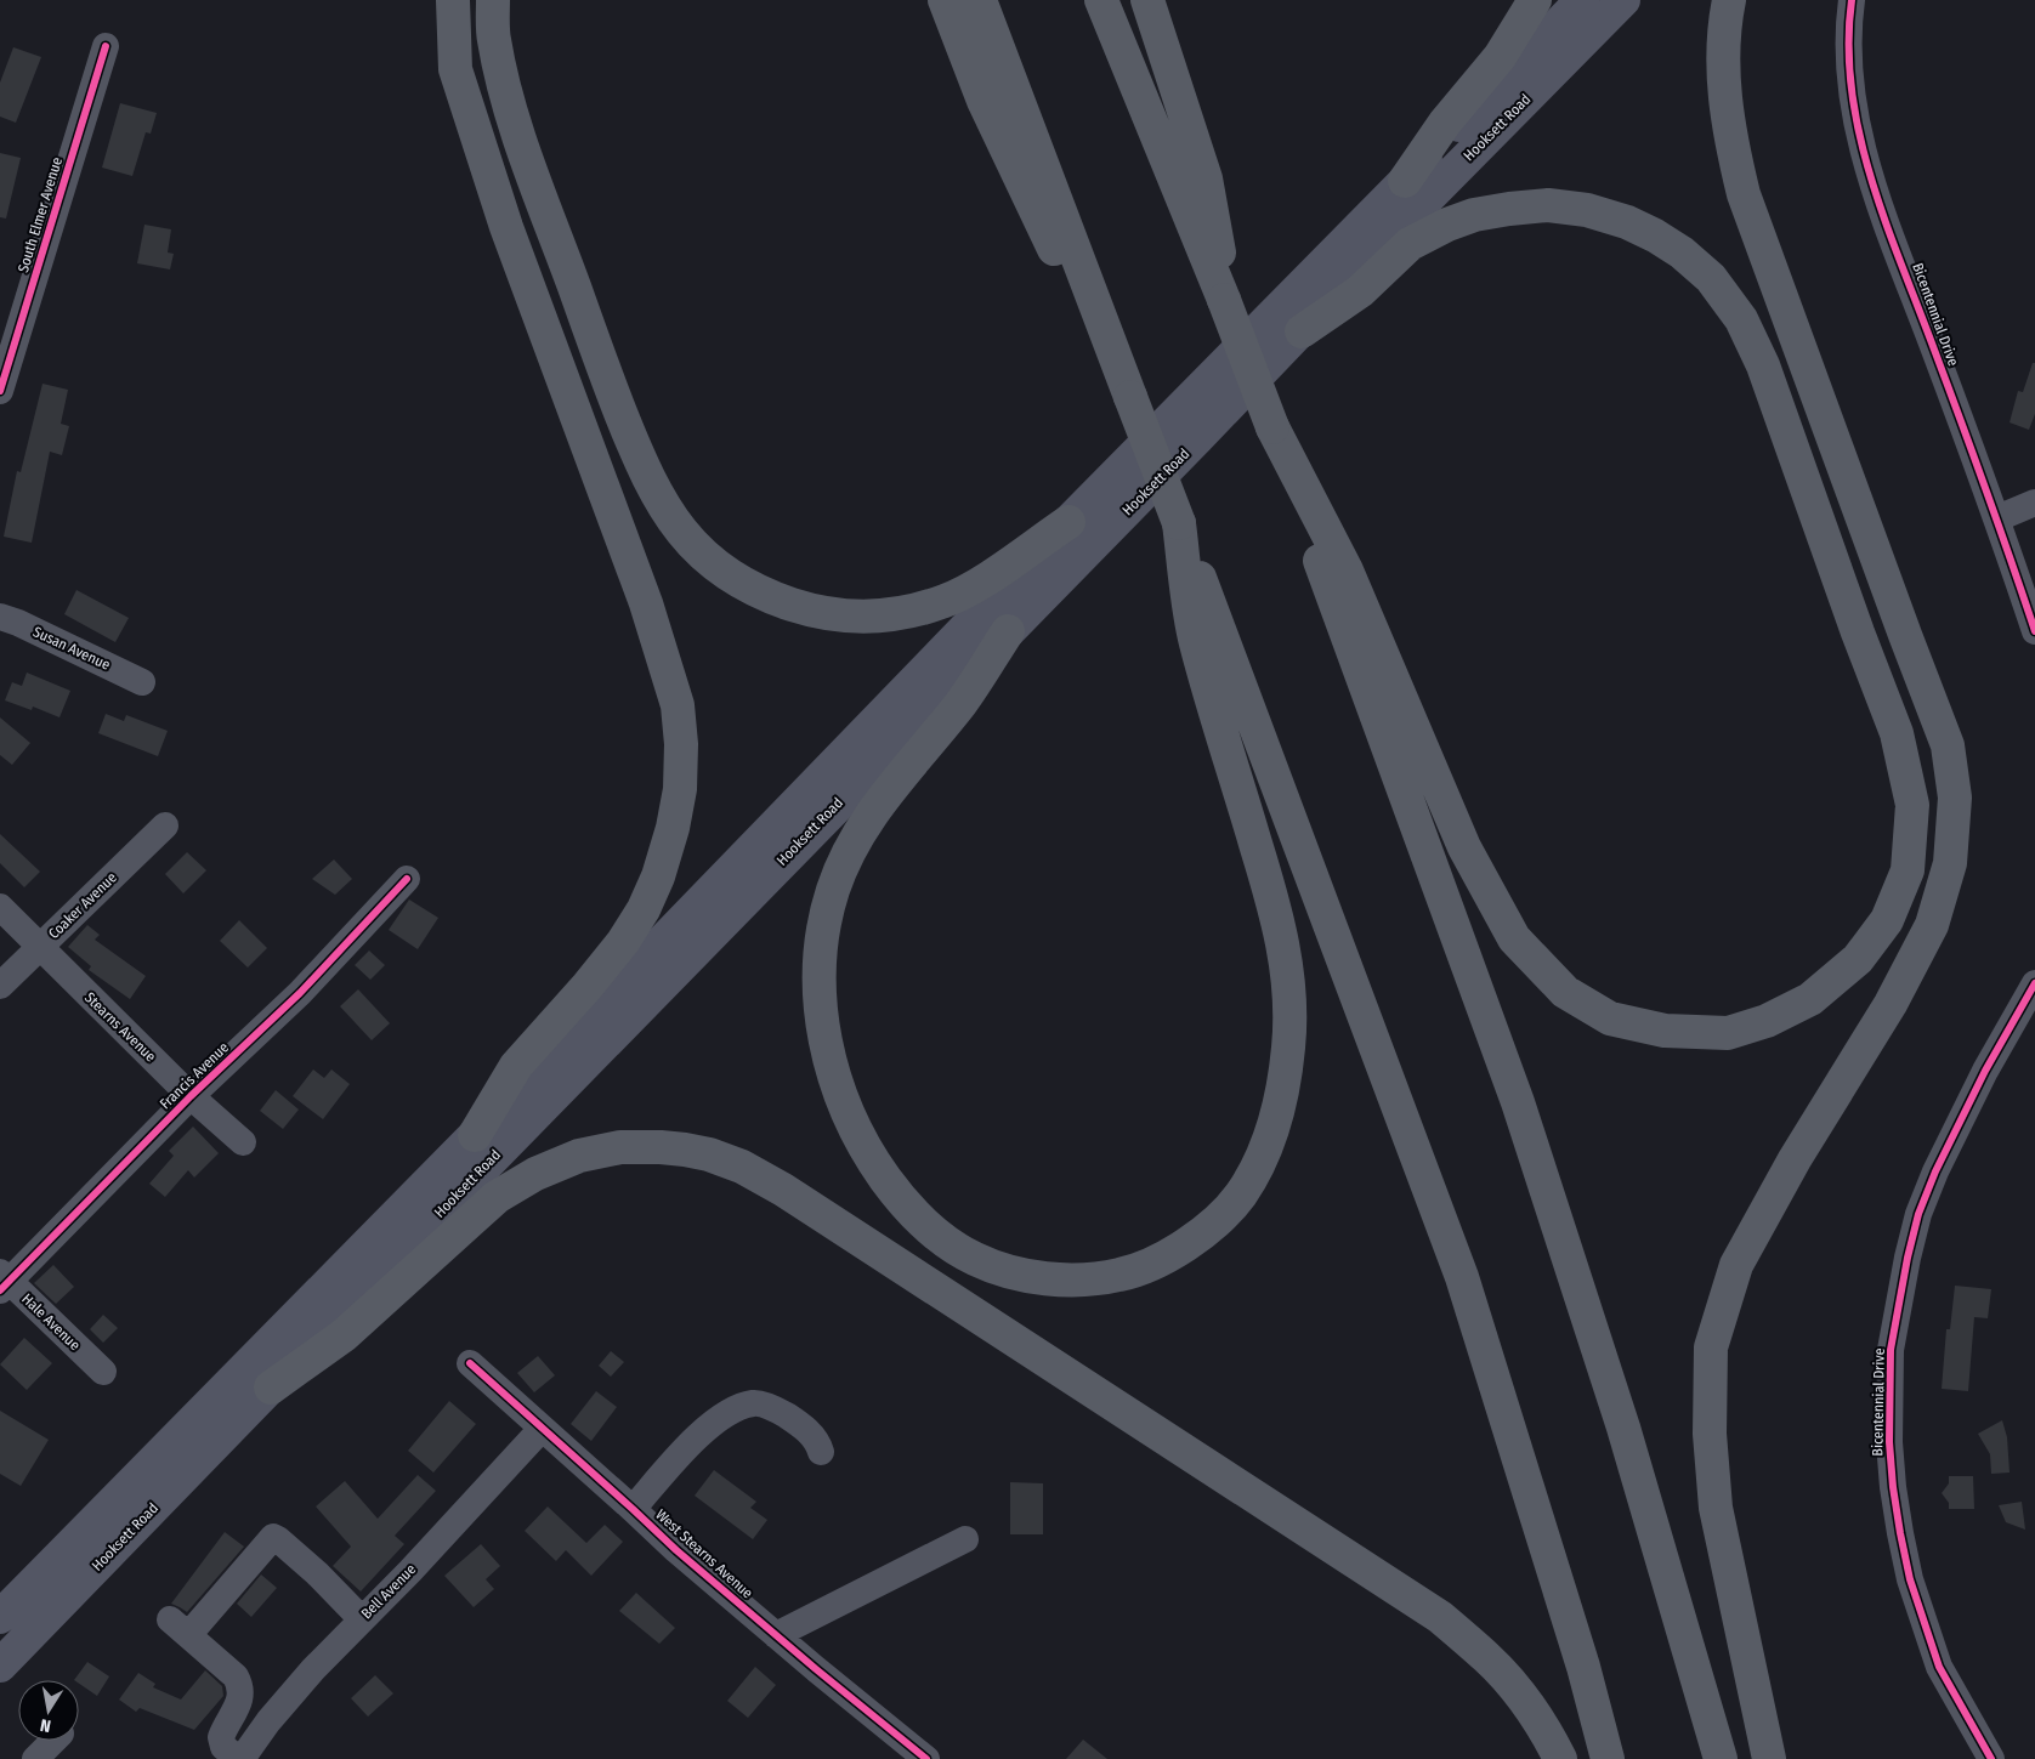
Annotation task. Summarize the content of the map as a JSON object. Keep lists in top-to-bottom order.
{
  "streets": {
    "main road": ["Hooksett Road"],
    "street": [
      "South Elmer Avenue",
      "Bicentennial Drive",
      "Susan Avenue",
      "Coaker Avenue",
      "Stearns Avenue",
      "Francis Avenue",
      "Hale Avenue",
      "West Stearns Avenue",
      "Bell Avenue"
    ]
  },
  "crossings": [
    ["Coaker Avenue", "Stearns Avenue"],
    ["Stearns Avenue", "Francis Avenue"],
    ["Francis Avenue", "Hale Avenue"],
    ["West Stearns Avenue", "Bell Avenue"]
  ],
  "north": "bottom"
}
